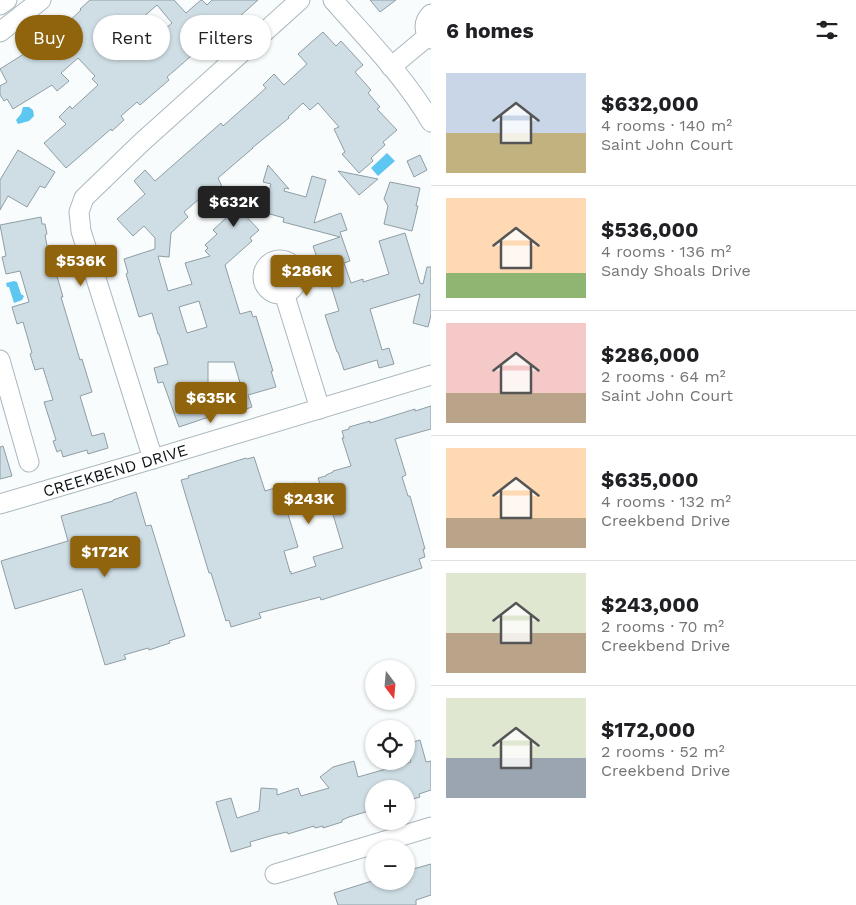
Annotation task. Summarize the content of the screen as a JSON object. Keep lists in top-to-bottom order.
{
  "streets": {
    "street": ["CREEKBEND DRIVE"]
  },
  "north": "bottom",
  "page": {
    "heading": "6 homes",
    "chip": ["Buy", "Rent", "Filters"],
    "list": [
      {
        "name": "$632,000",
        "note": "4 rooms · 140 m² · Saint John Court"
      },
      {
        "name": "$536,000",
        "note": "4 rooms · 136 m² · Sandy Shoals Drive"
      },
      {
        "name": "$286,000",
        "note": "2 rooms · 64 m² · Saint John Court"
      },
      {
        "name": "$635,000",
        "note": "4 rooms · 132 m² · Creekbend Drive"
      },
      {
        "name": "$243,000",
        "note": "2 rooms · 70 m² · Creekbend Drive"
      },
      {
        "name": "$172,000",
        "note": "2 rooms · 52 m² · Creekbend Drive"
      }
    ],
    "price": [
      "$632K",
      "$536K",
      "$286K",
      "$635K",
      "$243K",
      "$172K"
    ],
    "map_buttons": ["+", "−"]
  }
}
